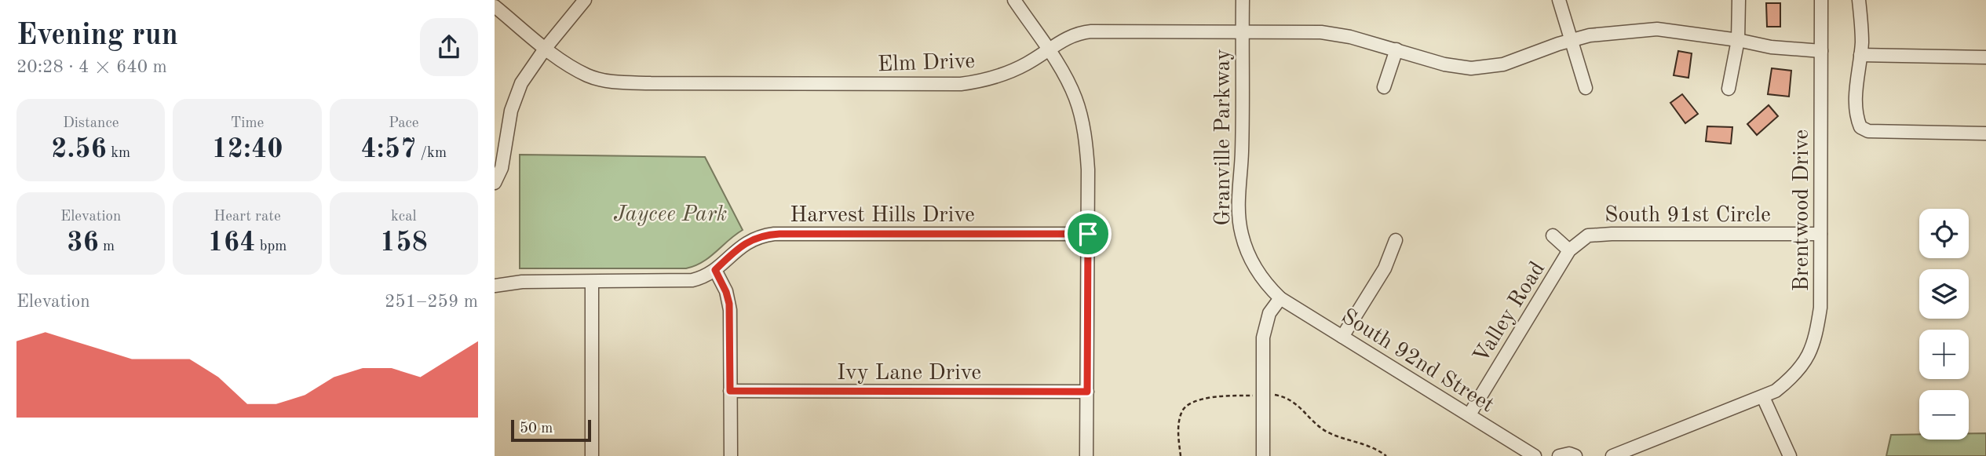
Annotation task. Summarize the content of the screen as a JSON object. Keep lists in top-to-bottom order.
{
  "streets": {
    "street": [
      "Elm Drive",
      "Granville Parkway",
      "Brentwood Drive",
      "Harvest Hills Drive",
      "South 91st Circle",
      "Valley Road",
      "South 92nd Street",
      "Ivy Lane Drive"
    ]
  },
  "crossings": [
    ["Elm Drive", "Granville Parkway"],
    ["Elm Drive", "Brentwood Drive"],
    ["Granville Parkway", "South 92nd Street"],
    ["Brentwood Drive", "South 91st Circle"],
    ["South 91st Circle", "Valley Road"],
    ["Valley Road", "South 92nd Street"]
  ],
  "parks": ["Jaycee Park"],
  "scale_bar": "50 m",
  "page": {
    "heading": ["Evening run", "20:28 · 4 × 640 m"],
    "stats": [
      ["Distance", "2.56 km"],
      ["Time", "12:40"],
      ["Pace", "4:57 /km"],
      ["Elevation", "36 m"],
      ["Heart rate", "164 bpm"],
      ["kcal", "158"]
    ],
    "map_buttons": ["+", "−"],
    "chart": ["Elevation", "251–259 m"],
    "scale": "50 m"
  }
}
